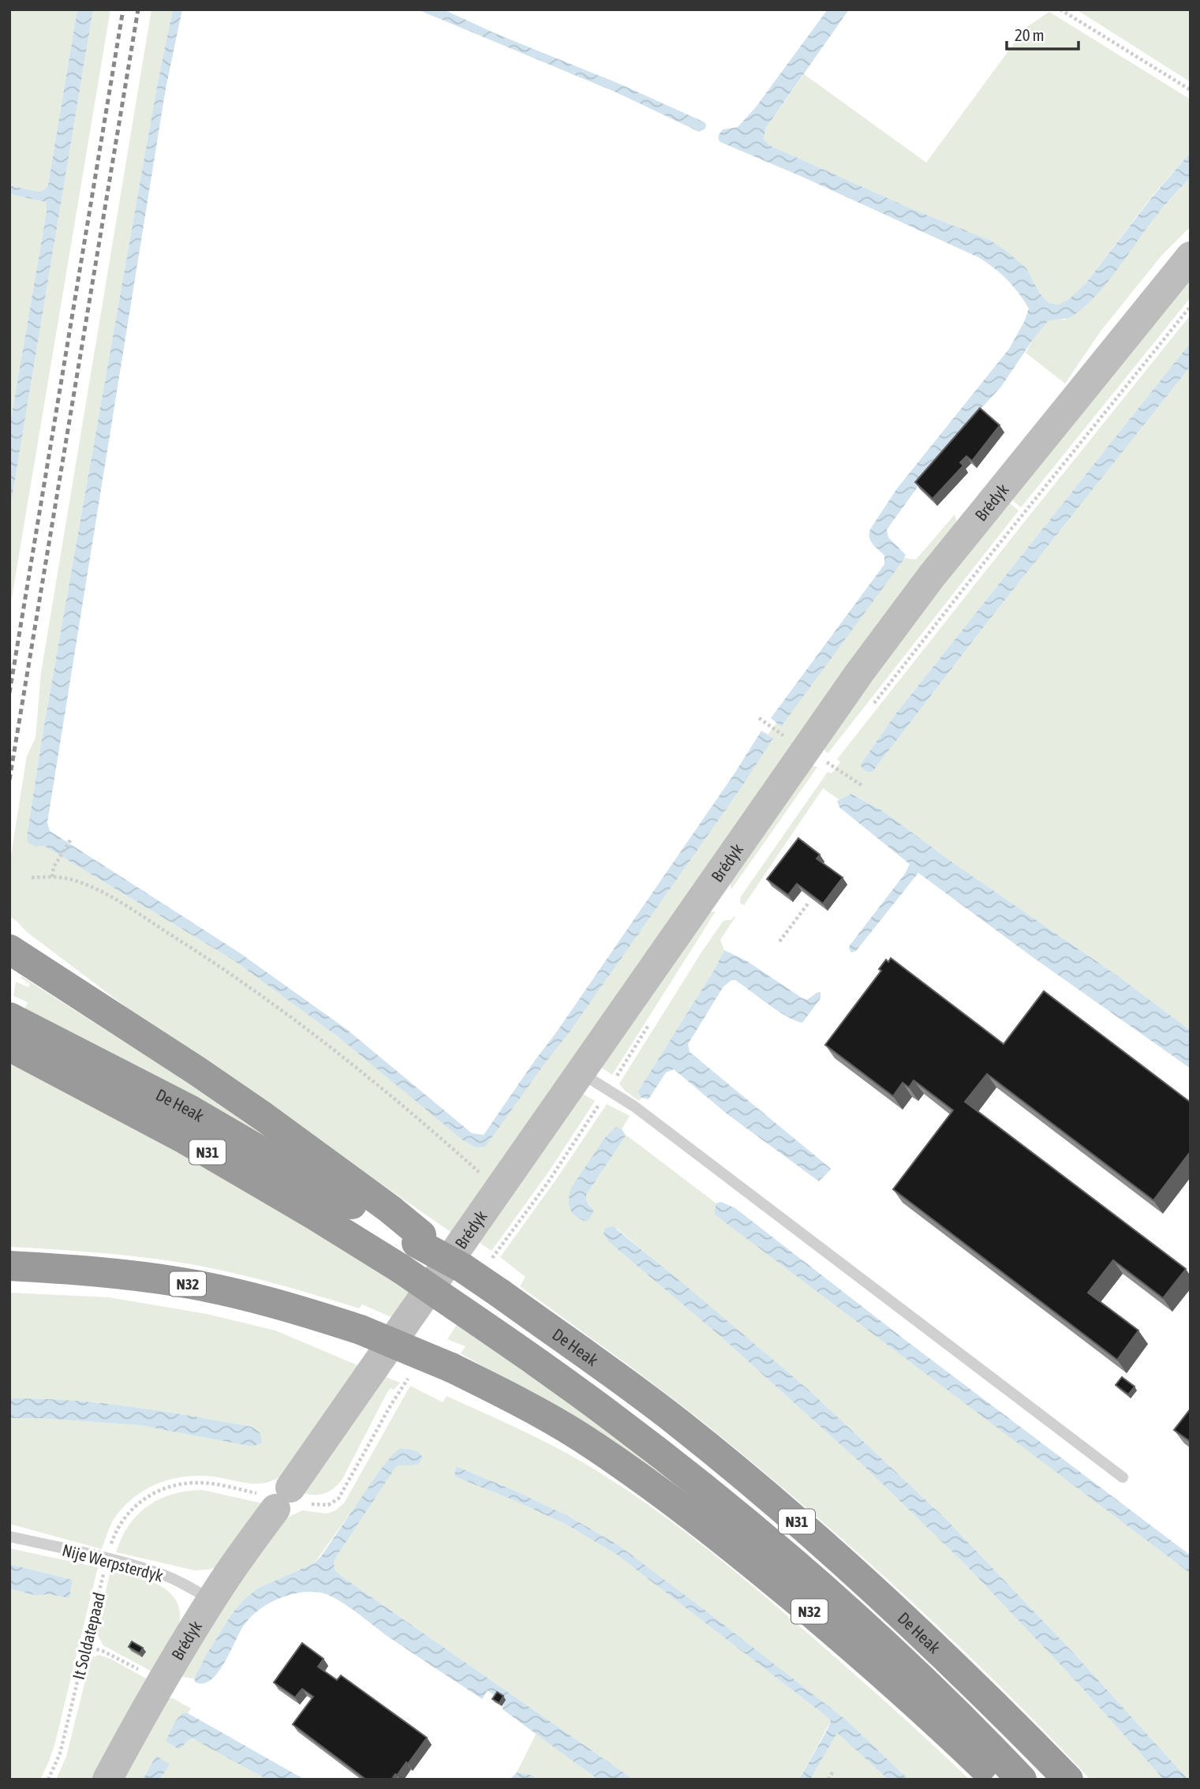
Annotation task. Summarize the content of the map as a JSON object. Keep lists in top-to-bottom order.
{
  "streets": {
    "highway": ["De Heak", "N31", "N32"],
    "street": ["Brédyk"],
    "lane": ["Nije Werpsterdyk"],
    "path": ["It Soldatepaad"]
  },
  "crossings": [
    ["Brédyk", "Nije Werpsterdyk"],
    ["Brédyk", "It Soldatepaad"],
    ["De Heak", "N31"],
    ["Nije Werpsterdyk", "It Soldatepaad"]
  ],
  "scale_bar": "20 m"
}
